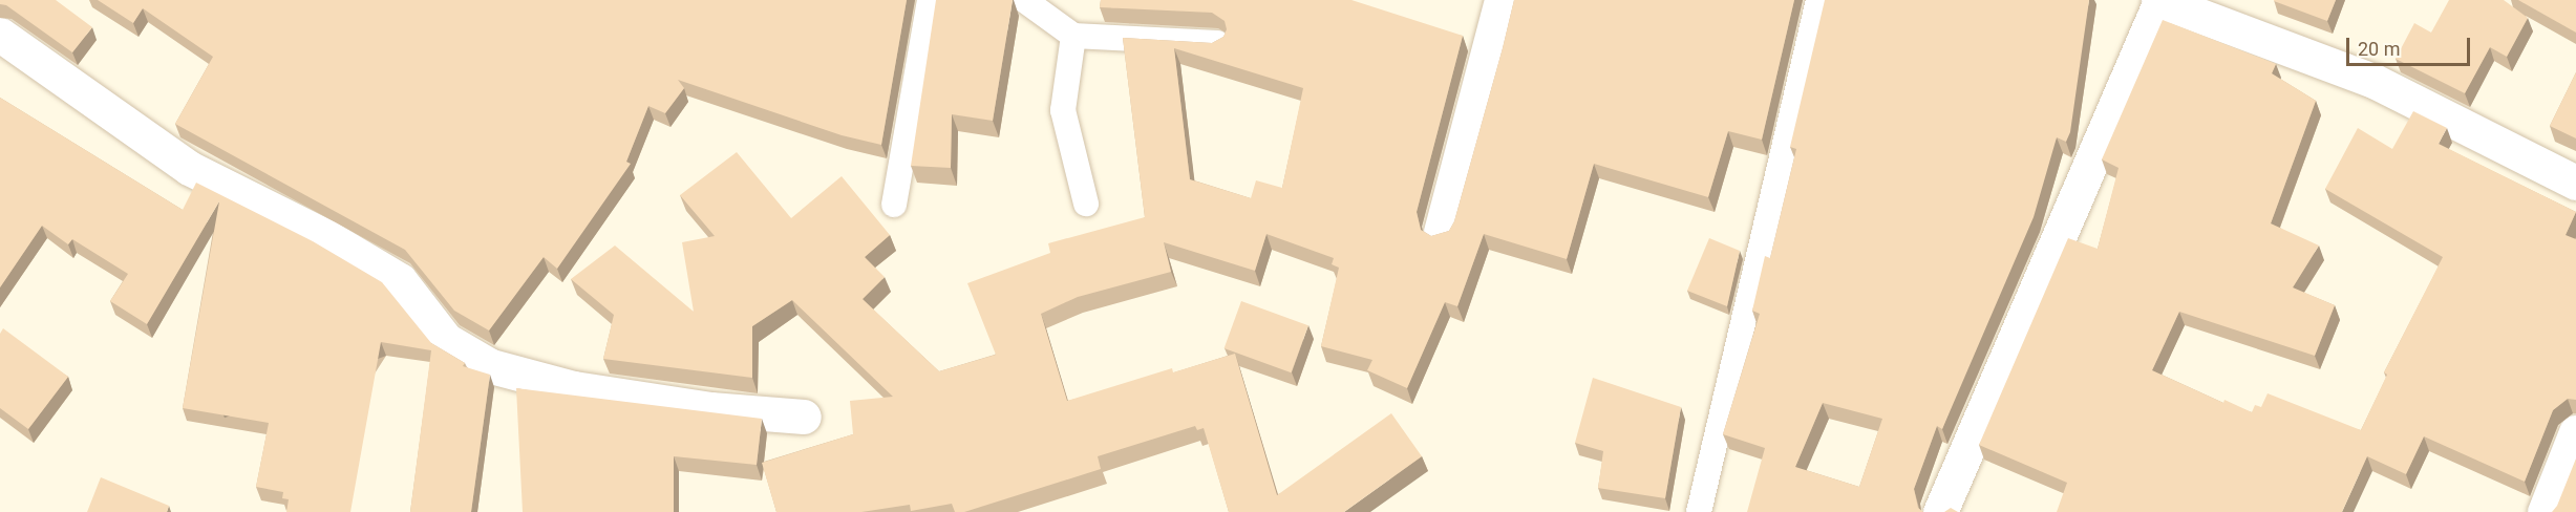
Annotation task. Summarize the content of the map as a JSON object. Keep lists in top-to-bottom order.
{
  "scale_bar": "20 m"
}
